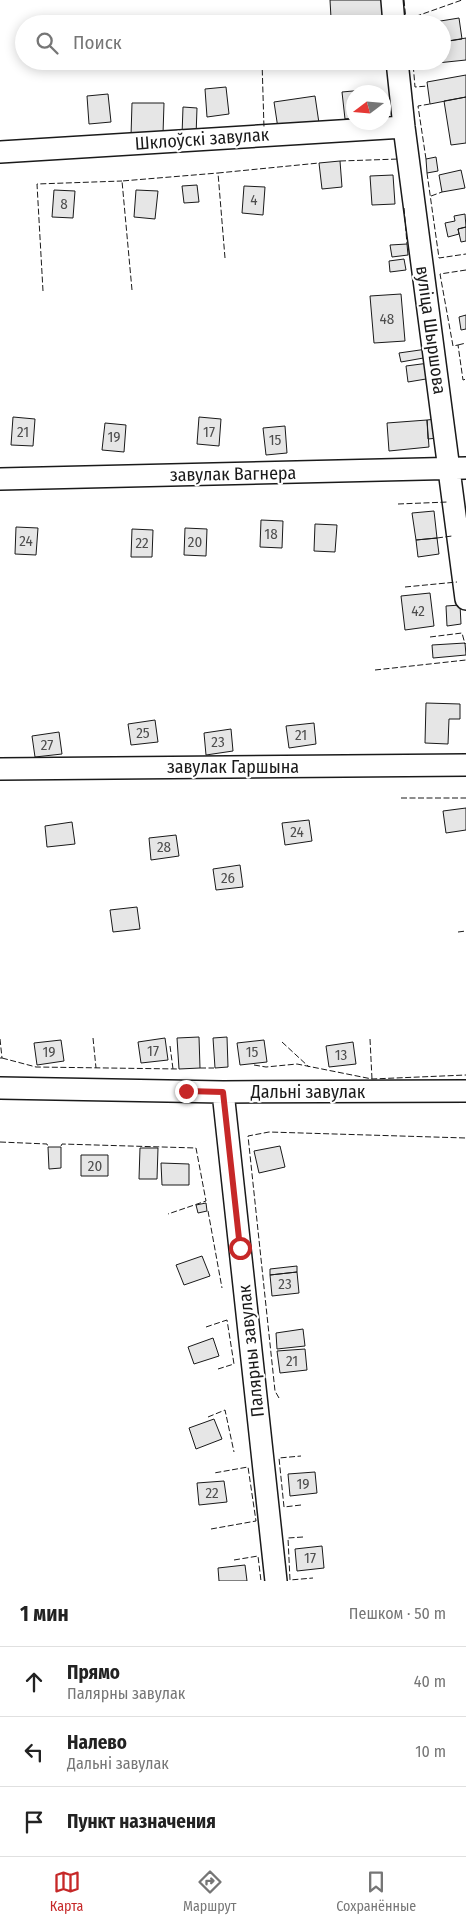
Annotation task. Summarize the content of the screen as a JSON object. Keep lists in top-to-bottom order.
{
  "streets": {
    "street": [
      "Шклоўскі завулак",
      "вуліца Шыршова",
      "завулак Вагнера",
      "завулак Гаршына",
      "Дальні завулак",
      "Палярны завулак"
    ]
  },
  "crossings": [
    ["Шклоўскі завулак", "вуліца Шыршова"],
    ["вуліца Шыршова", "завулак Вагнера"],
    ["Дальні завулак", "Палярны завулак"]
  ],
  "house_numbers": [
    "4",
    "8",
    "48",
    "21",
    "17",
    "19",
    "15",
    "18",
    "24",
    "20",
    "22",
    "42",
    "25",
    "21",
    "23",
    "27",
    "24",
    "28",
    "26",
    "17",
    "19",
    "15",
    "13",
    "20",
    "23",
    "21",
    "19",
    "22",
    "17"
  ],
  "north": "left",
  "page": {
    "search": "Поиск",
    "heading": ["1 мин", "Пешком · 50 m"],
    "list": [
      ["Прямо", "Палярны завулак", "40 m"],
      ["Налево", "Дальні завулак", "10 m"],
      "Пункт назначения"
    ],
    "nav": ["Карта", "Маршрут", "Сохранённые"]
  }
}
